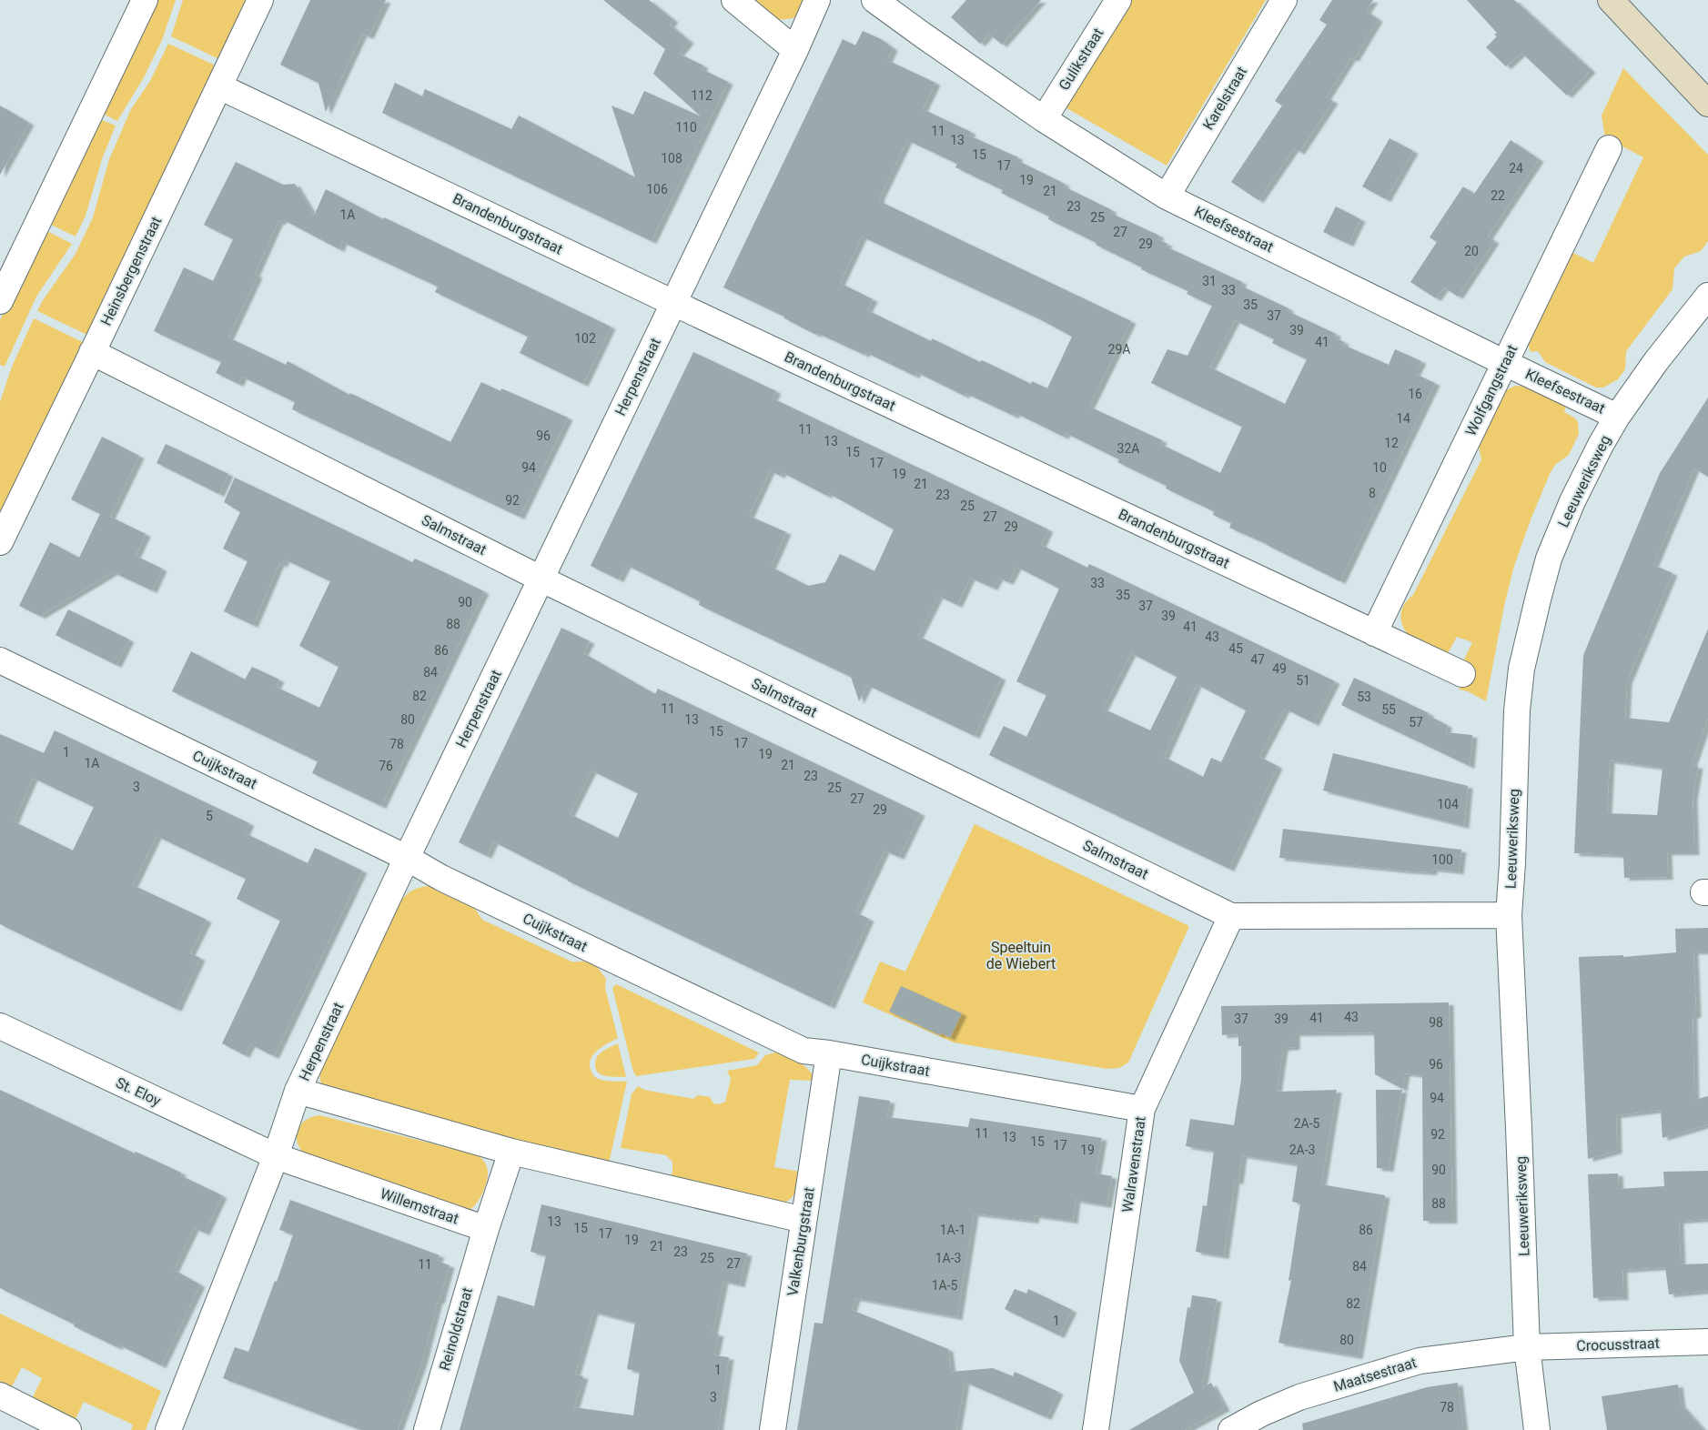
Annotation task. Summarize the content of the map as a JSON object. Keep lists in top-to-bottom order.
{
  "streets": {
    "street": [
      "Gulikstraat",
      "Karelstraat",
      "Brandenburgstraat",
      "Kleefsestraat",
      "Heinsbergenstraat",
      "Herpenstraat",
      "Wolfgangstraat",
      "Leeuweriksweg",
      "Salmstraat",
      "Cuijkstraat",
      "St. Eloy",
      "Walravenstraat",
      "Willemstraat",
      "Valkenburgstraat",
      "Reinoldstraat",
      "Crocusstraat",
      "Maatsestraat"
    ]
  },
  "crossings": [
    ["Gulikstraat", "Kleefsestraat"],
    ["Karelstraat", "Kleefsestraat"],
    ["Brandenburgstraat", "Heinsbergenstraat"],
    ["Brandenburgstraat", "Herpenstraat"],
    ["Brandenburgstraat", "Wolfgangstraat"],
    ["Kleefsestraat", "Wolfgangstraat"],
    ["Kleefsestraat", "Leeuweriksweg"],
    ["Heinsbergenstraat", "Salmstraat"],
    ["Herpenstraat", "Salmstraat"],
    ["Herpenstraat", "Cuijkstraat"],
    ["Herpenstraat", "St. Eloy"],
    ["Herpenstraat", "Willemstraat"],
    ["Leeuweriksweg", "Salmstraat"],
    ["Leeuweriksweg", "Crocusstraat"],
    ["Leeuweriksweg", "Maatsestraat"],
    ["Salmstraat", "Walravenstraat"],
    ["Cuijkstraat", "Walravenstraat"],
    ["Cuijkstraat", "Valkenburgstraat"],
    ["St. Eloy", "Willemstraat"],
    ["Willemstraat", "Reinoldstraat"],
    ["Crocusstraat", "Maatsestraat"]
  ],
  "parks": ["Speeltuin de Wiebert"],
  "house_numbers": [
    "112",
    "110",
    "11",
    "13",
    "15",
    "108",
    "17",
    "24",
    "19",
    "106",
    "21",
    "22",
    "23",
    "1A",
    "25",
    "27",
    "29",
    "20",
    "31",
    "33",
    "35",
    "37",
    "39",
    "102",
    "41",
    "29A",
    "16",
    "14",
    "11",
    "96",
    "13",
    "12",
    "32A",
    "15",
    "17",
    "94",
    "10",
    "19",
    "21",
    "8",
    "23",
    "92",
    "25",
    "27",
    "29",
    "33",
    "35",
    "90",
    "37",
    "39",
    "88",
    "41",
    "43",
    "45",
    "86",
    "47",
    "49",
    "84",
    "51",
    "82",
    "53",
    "11",
    "55",
    "80",
    "13",
    "57",
    "15",
    "17",
    "78",
    "1",
    "19",
    "1A",
    "21",
    "76",
    "23",
    "3",
    "25",
    "27",
    "104",
    "29",
    "5",
    "100",
    "43",
    "41",
    "37",
    "39",
    "98",
    "96",
    "94",
    "2A-5",
    "11",
    "92",
    "13",
    "15",
    "17",
    "19",
    "2A-3",
    "90",
    "88",
    "13",
    "15",
    "1A-1",
    "86",
    "17",
    "19",
    "21",
    "23",
    "25",
    "1A-3",
    "27",
    "11",
    "84",
    "1A-5",
    "82",
    "1",
    "80",
    "1",
    "3",
    "78"
  ]
}
